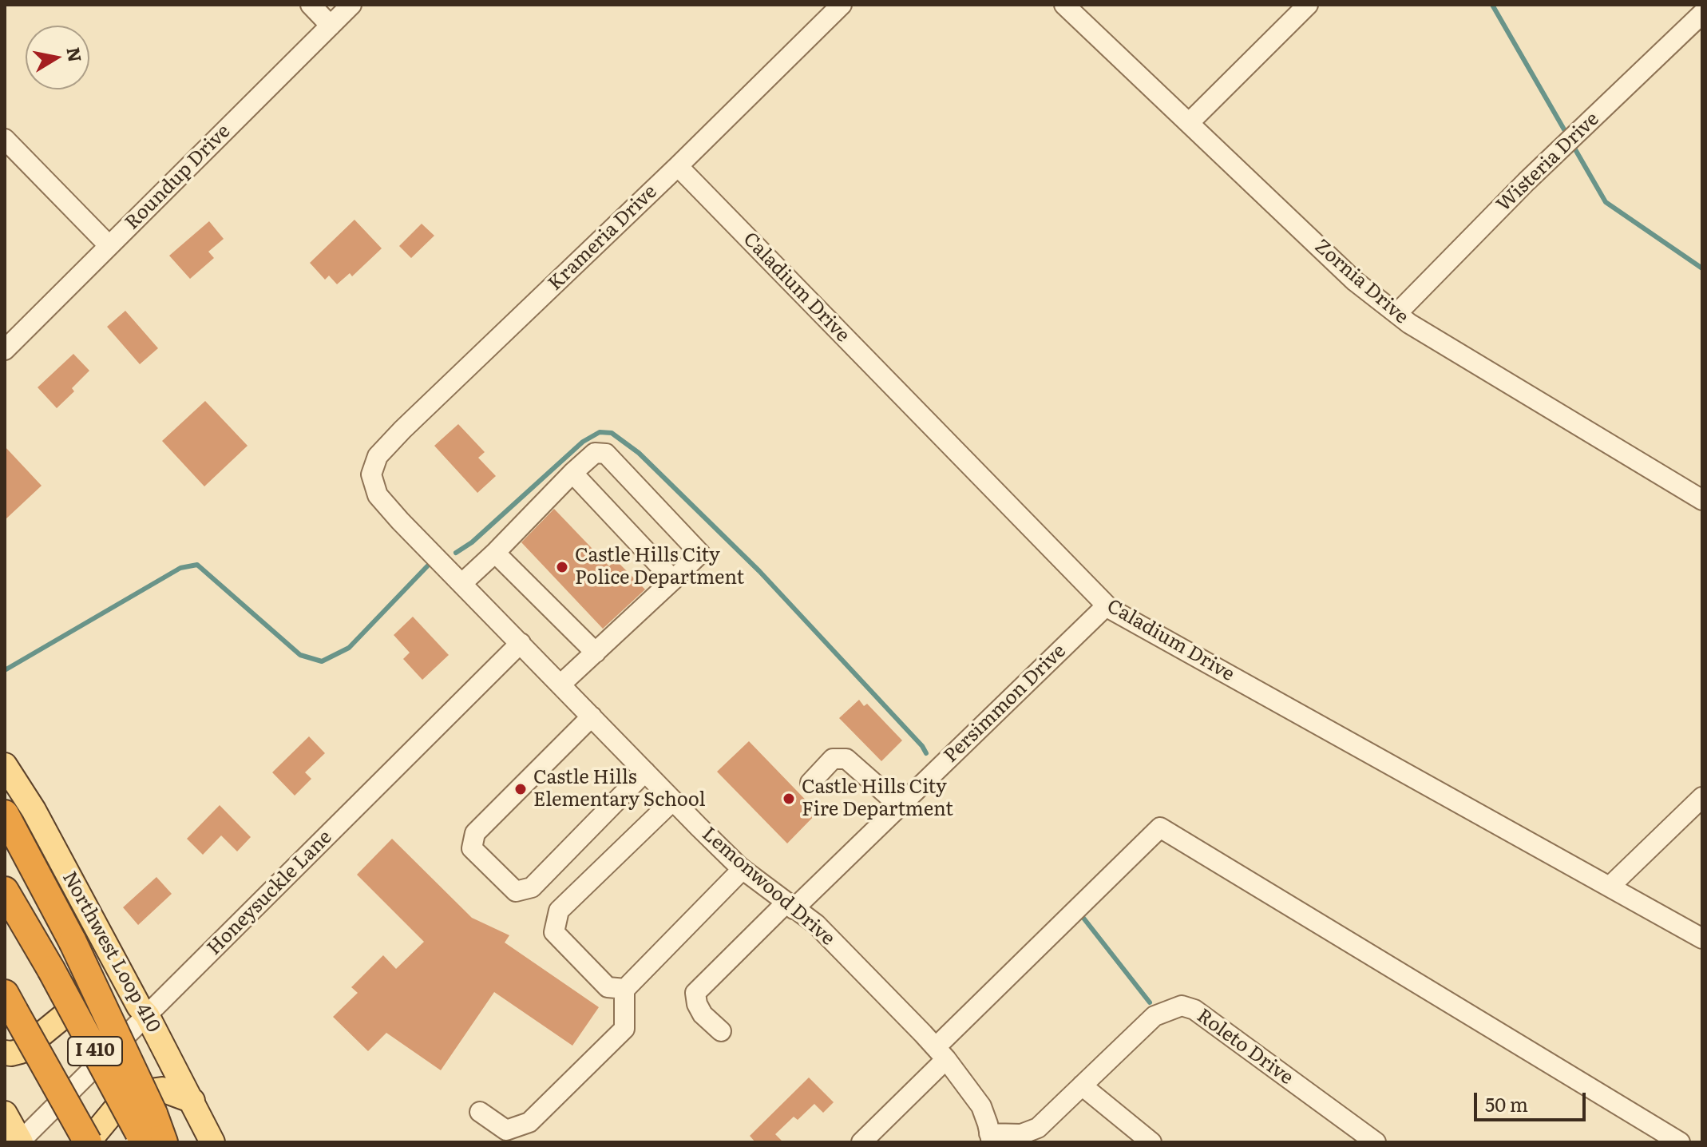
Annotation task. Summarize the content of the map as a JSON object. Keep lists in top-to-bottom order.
{
  "streets": {
    "highway": ["I 410"],
    "main road": ["Northwest Loop 410"],
    "street": [
      "Wisteria Drive",
      "Roundup Drive",
      "Krameria Drive",
      "Zornia Drive",
      "Caladium Drive",
      "Persimmon Drive",
      "Lemonwood Drive",
      "Honeysuckle Lane",
      "Roleto Drive"
    ]
  },
  "crossings": [
    ["Wisteria Drive", "Zornia Drive"],
    ["Krameria Drive", "Caladium Drive"],
    ["Krameria Drive", "Lemonwood Drive"],
    ["Caladium Drive", "Persimmon Drive"],
    ["Persimmon Drive", "Lemonwood Drive"],
    ["Lemonwood Drive", "Honeysuckle Lane"],
    ["Lemonwood Drive", "Roleto Drive"],
    ["Honeysuckle Lane", "Northwest Loop 410"]
  ],
  "places": ["Castle Hills City Police Department", "Castle Hills Elementary School", "Castle Hills City Fire Department"],
  "scale_bar": "50 m",
  "north": "right"
}
